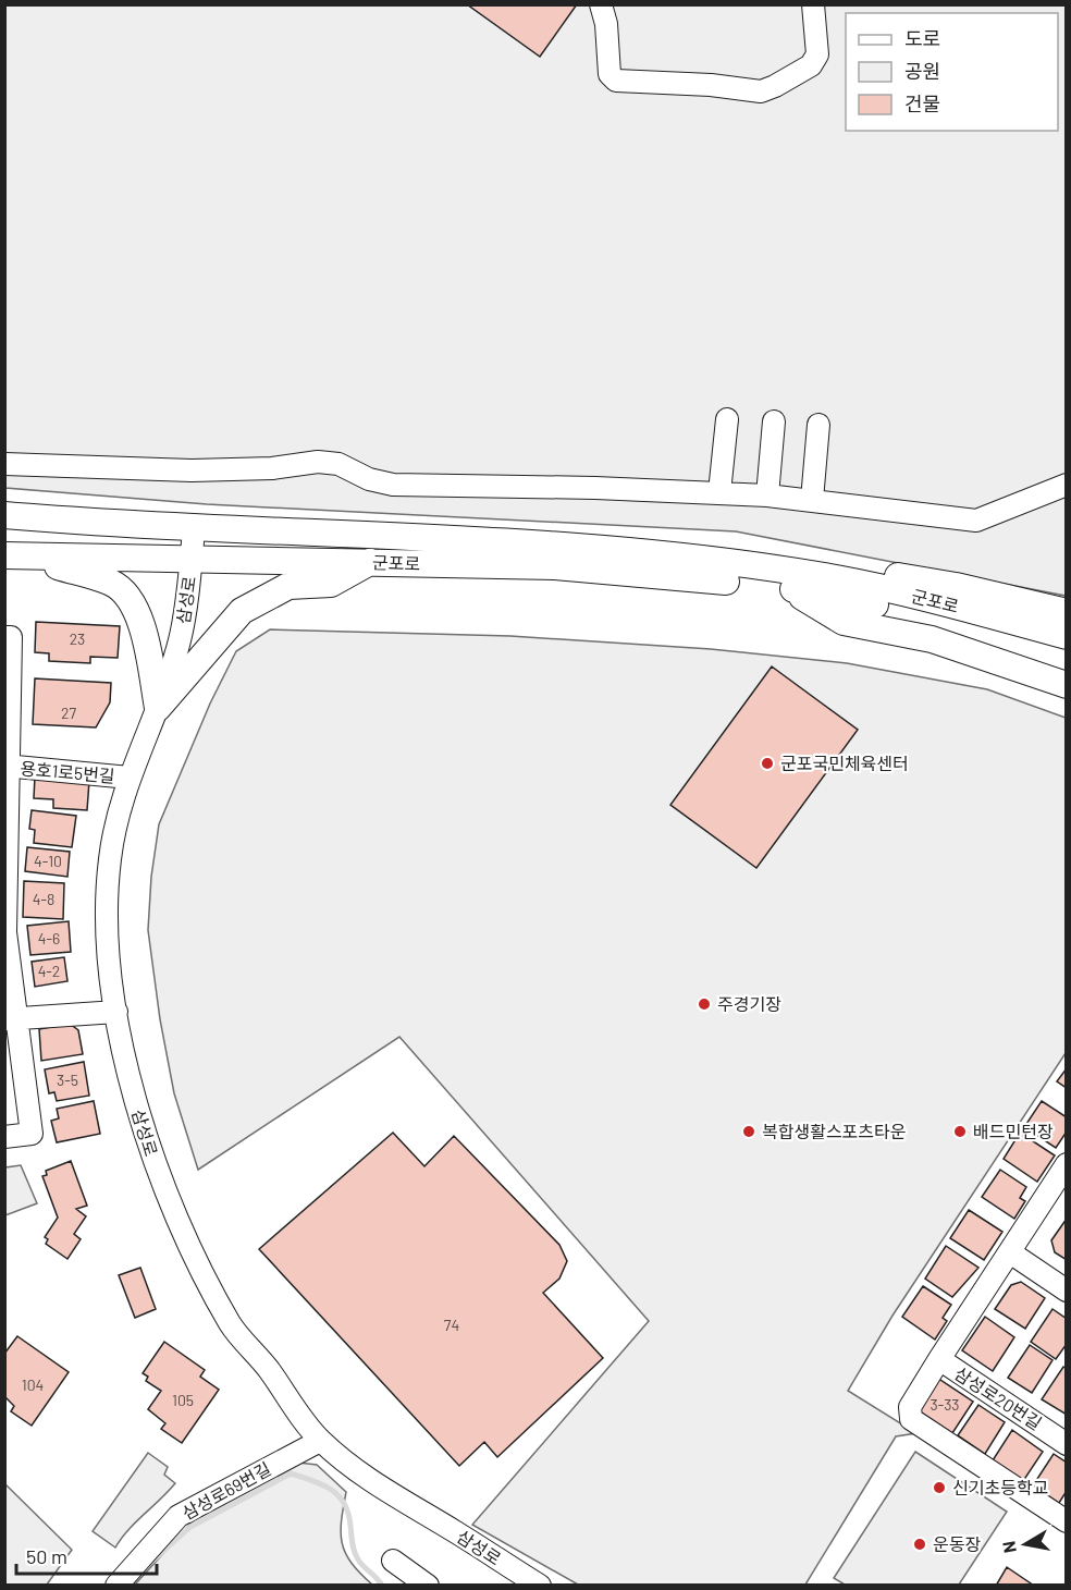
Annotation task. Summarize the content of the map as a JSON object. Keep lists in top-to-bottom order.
{
  "streets": {
    "main road": ["군포로"],
    "street": [
      "삼성로",
      "용호1로5번길",
      "삼성로20번길",
      "삼성로69번길"
    ]
  },
  "crossings": [
    ["군포로", "삼성로"],
    ["삼성로", "용호1로5번길"],
    ["삼성로", "삼성로69번길"]
  ],
  "places": [
    "군포국민체육센터",
    "주경기장",
    "복합생활스포츠타운",
    "배드민턴장",
    "신기초등학교",
    "운동장"
  ],
  "house_numbers": [
    "23",
    "27",
    "4-10",
    "4-8",
    "4-6",
    "4-2",
    "3-5",
    "74",
    "104",
    "105",
    "3-33"
  ],
  "legend": ["도로", "공원", "건물"],
  "scale_bar": "50 m",
  "north": "left"
}
